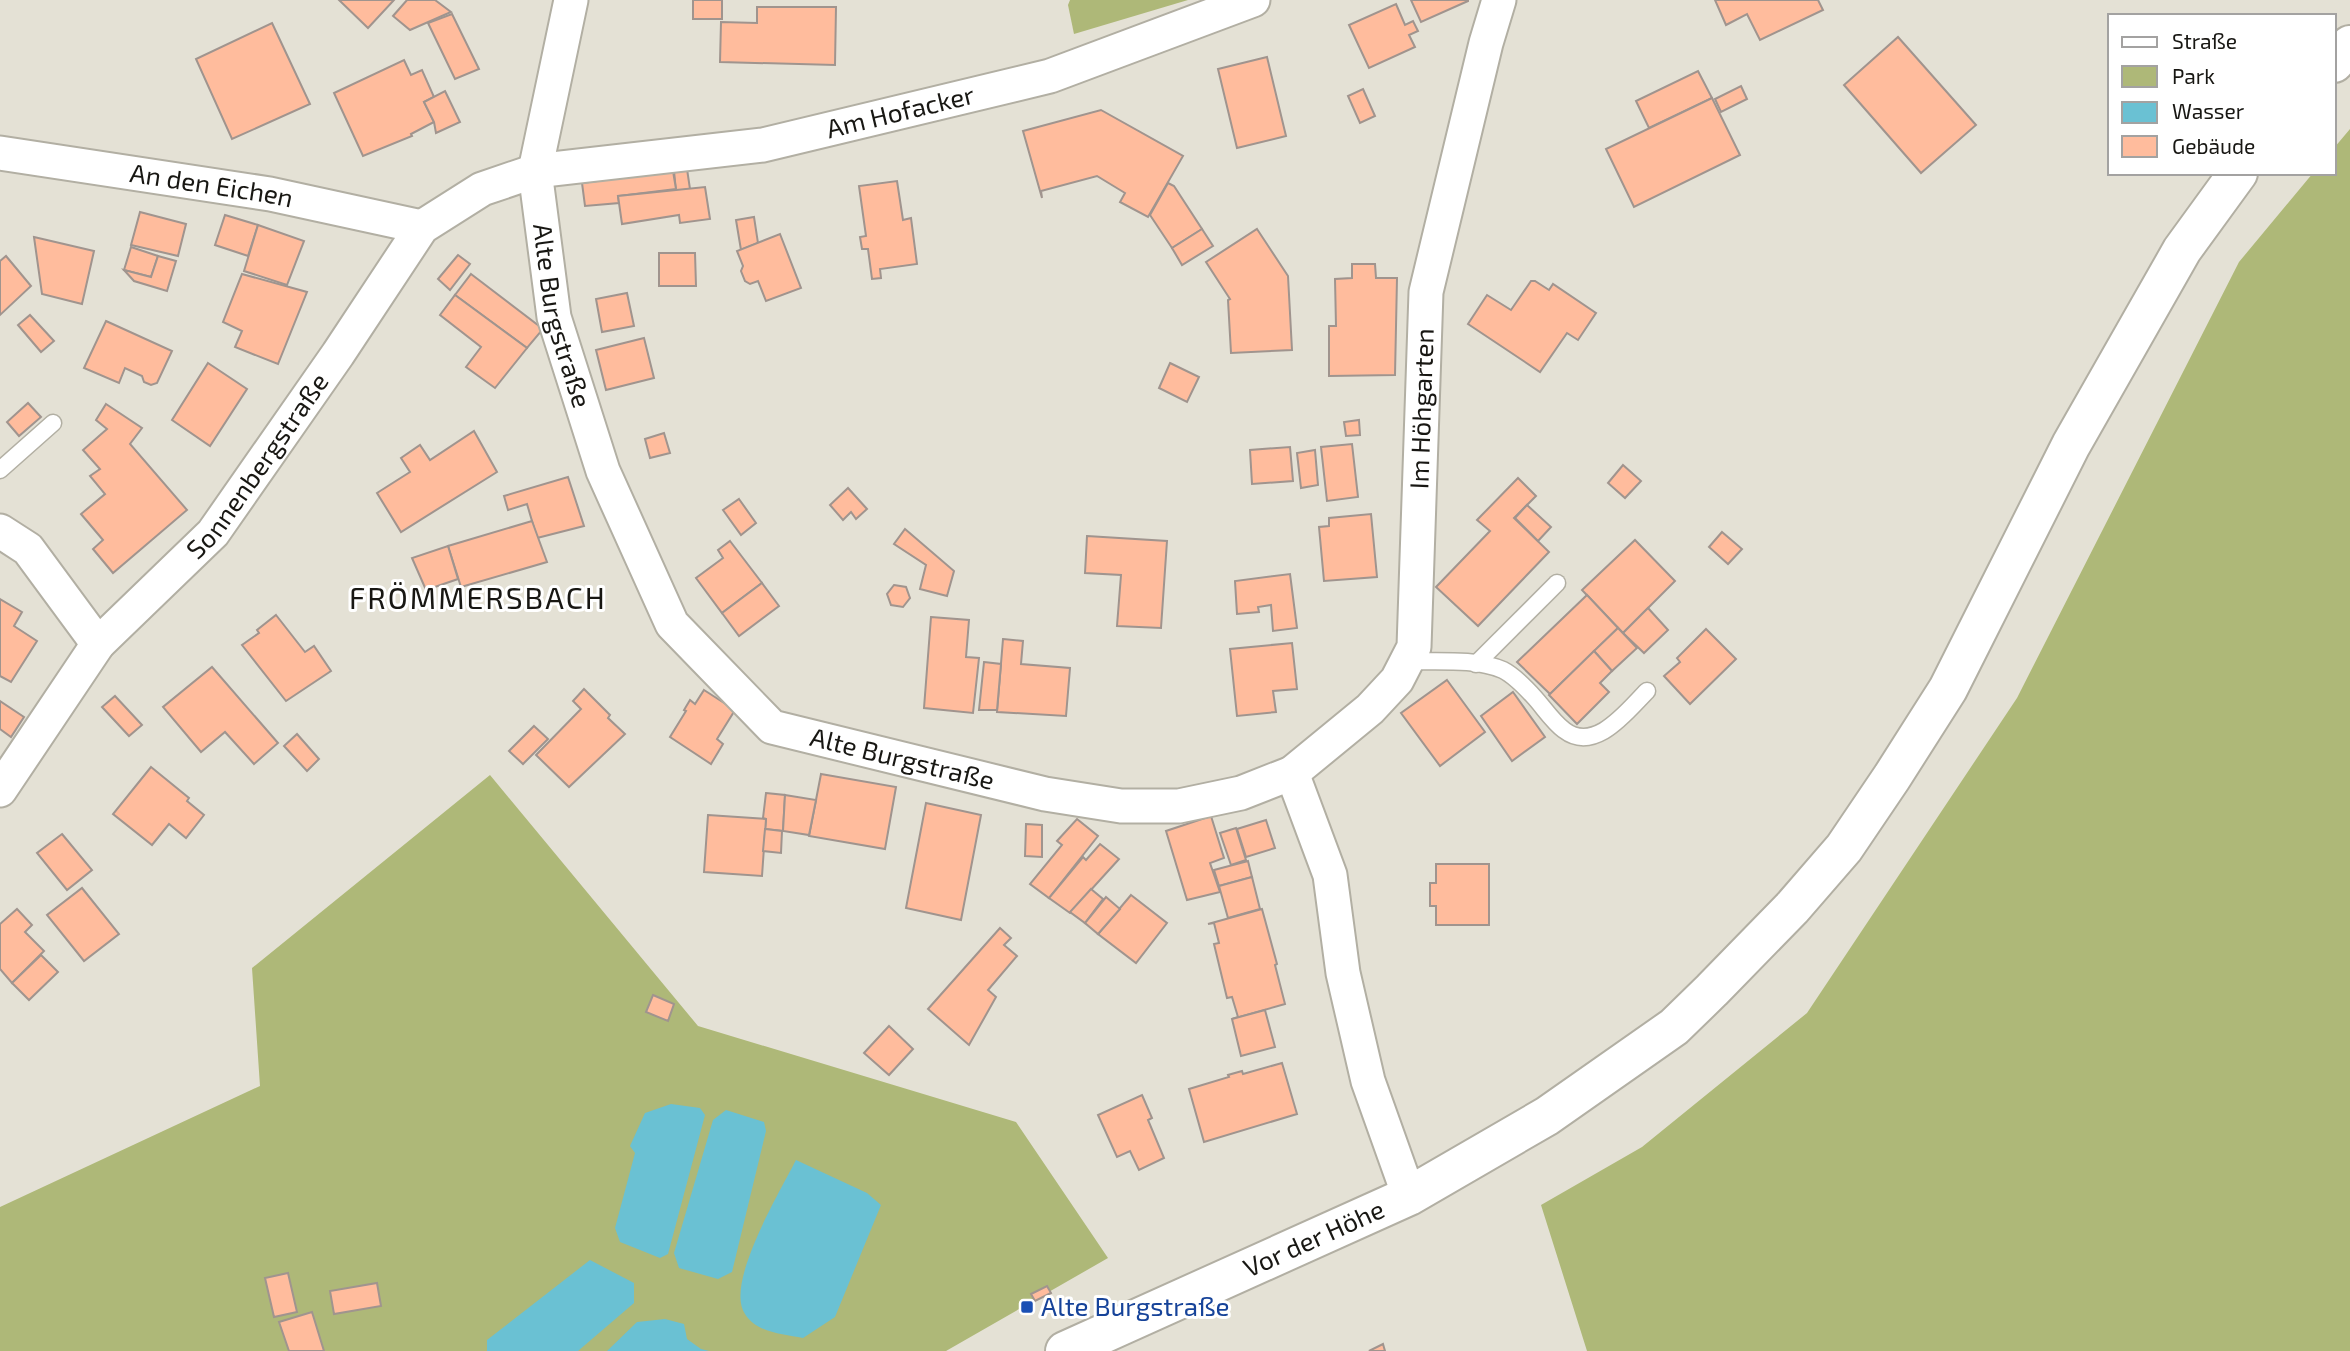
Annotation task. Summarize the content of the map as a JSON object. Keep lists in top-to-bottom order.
{
  "streets": {
    "main road": ["Vor der Höhe"],
    "street": [
      "Am Hofacker",
      "An den Eichen",
      "Alte Burgstraße",
      "Im Höhgarten",
      "Sonnenbergstraße"
    ]
  },
  "crossings": [
    ["Am Hofacker", "Alte Burgstraße"],
    ["Am Hofacker", "Sonnenbergstraße"],
    ["An den Eichen", "Sonnenbergstraße"],
    ["Alte Burgstraße", "Im Höhgarten"],
    ["Alte Burgstraße", "Sonnenbergstraße"]
  ],
  "districts": ["FRÖMMERSBACH"],
  "places": {
    "transit": ["Alte Burgstraße"]
  },
  "legend": [
    "Straße",
    "Park",
    "Wasser",
    "Gebäude"
  ]
}
